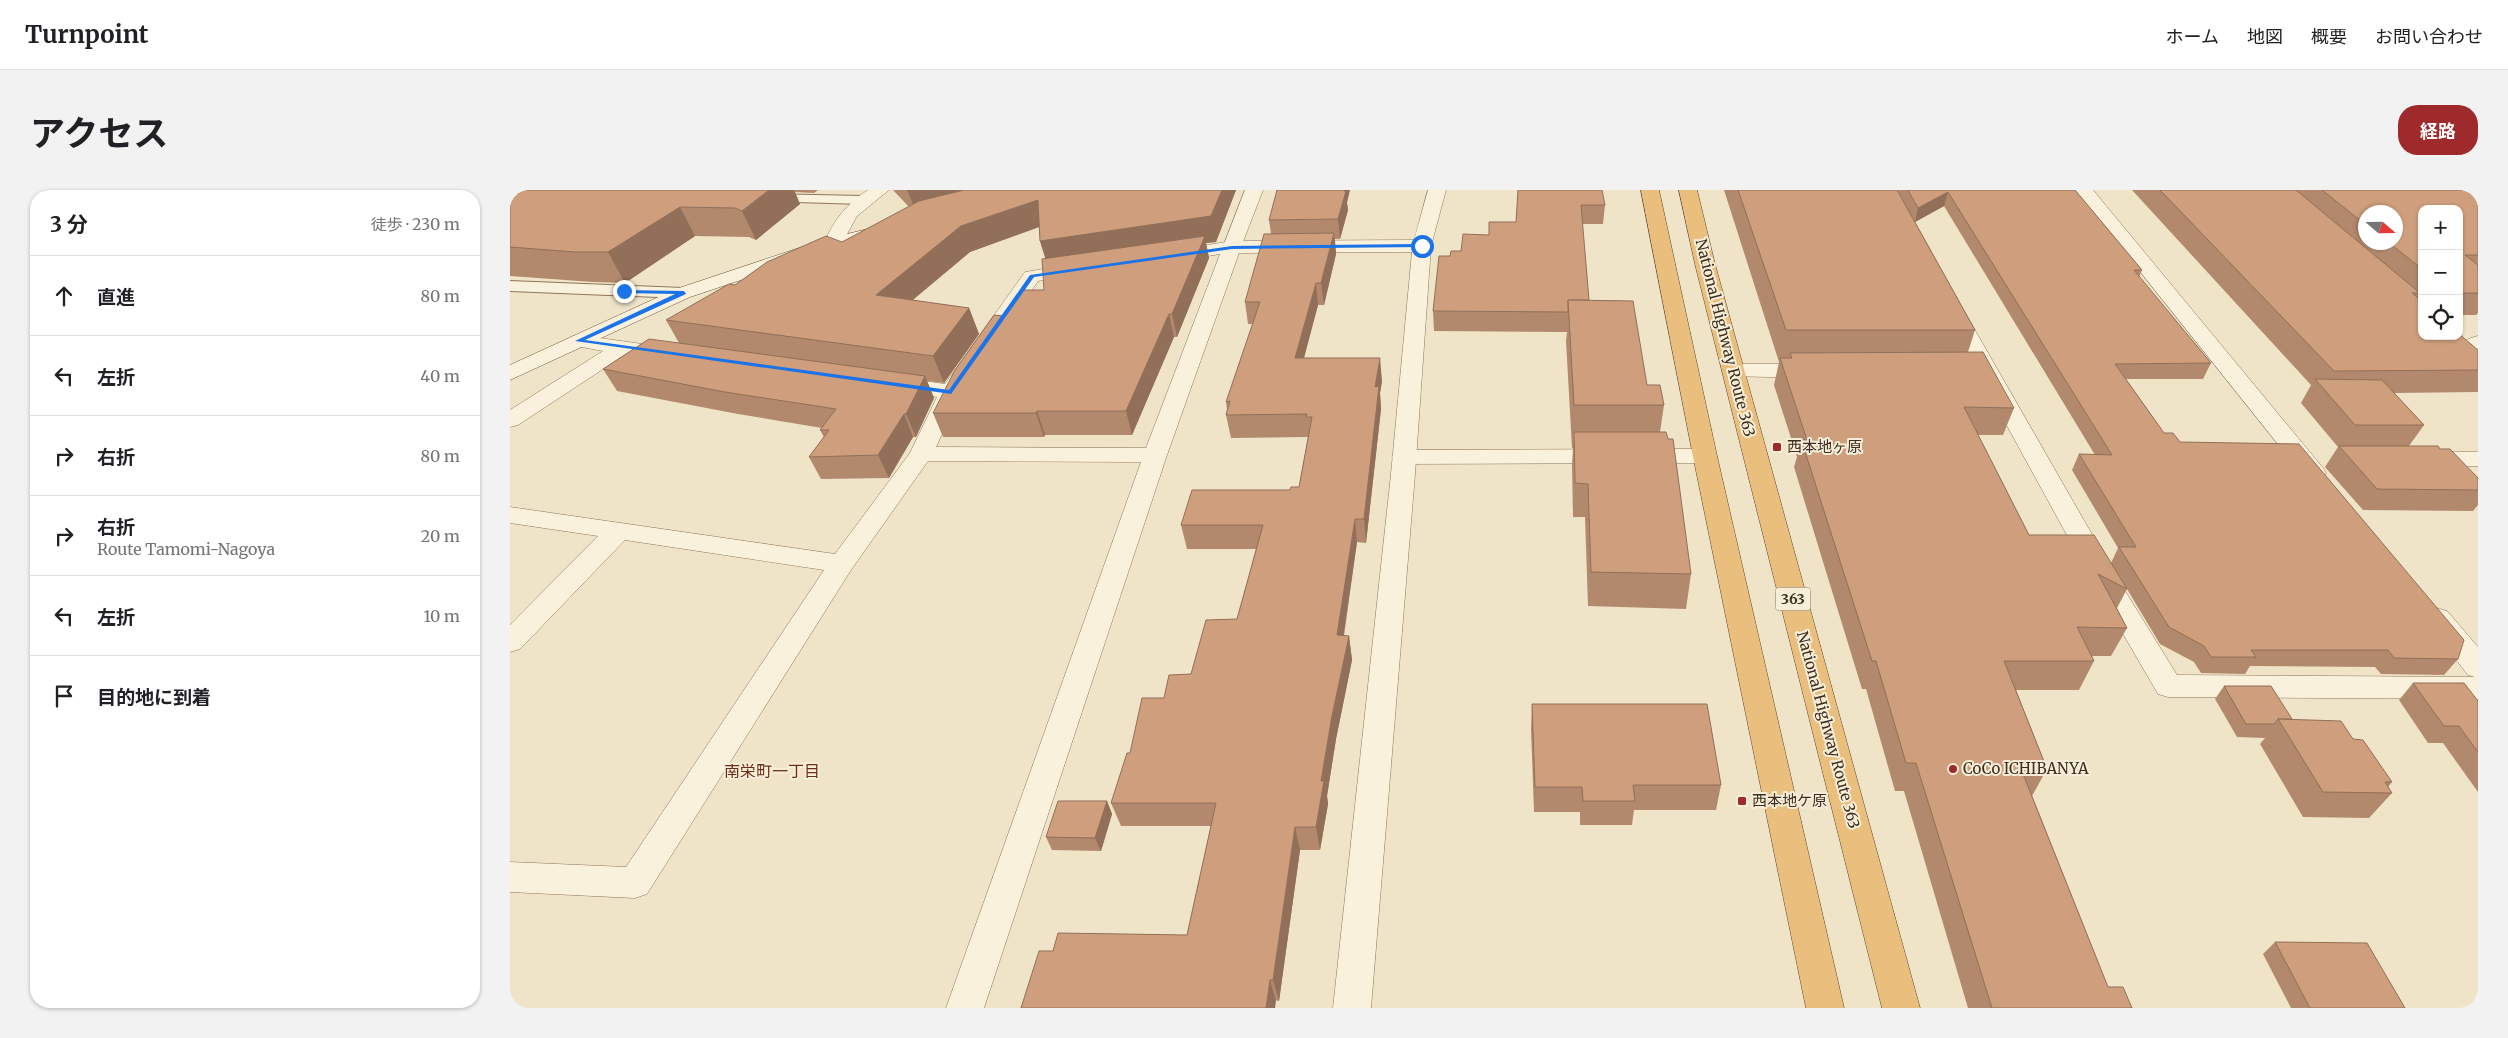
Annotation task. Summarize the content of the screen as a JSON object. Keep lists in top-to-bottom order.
{
  "streets": {
    "highway": ["National Highway Route 363", "363"]
  },
  "districts": ["南栄町一丁目"],
  "places": {
    "transit": ["西本地ヶ原", "西本地ケ原"],
    "other": ["CoCo ICHIBANYA"]
  },
  "north": "right",
  "page": {
    "header": "Turnpoint",
    "nav": [
      "ホーム",
      "地図",
      "概要",
      "お問い合わせ"
    ],
    "title": "アクセス",
    "buttons": "経路",
    "heading": ["3 分", "徒歩 · 230 m"],
    "map_buttons": ["+", "−"],
    "list": [
      ["直進", "80 m"],
      ["左折", "40 m"],
      ["右折", "80 m"],
      ["右折", "Route Tamomi-Nagoya", "20 m"],
      ["左折", "10 m"],
      "目的地に到着"
    ]
  }
}
